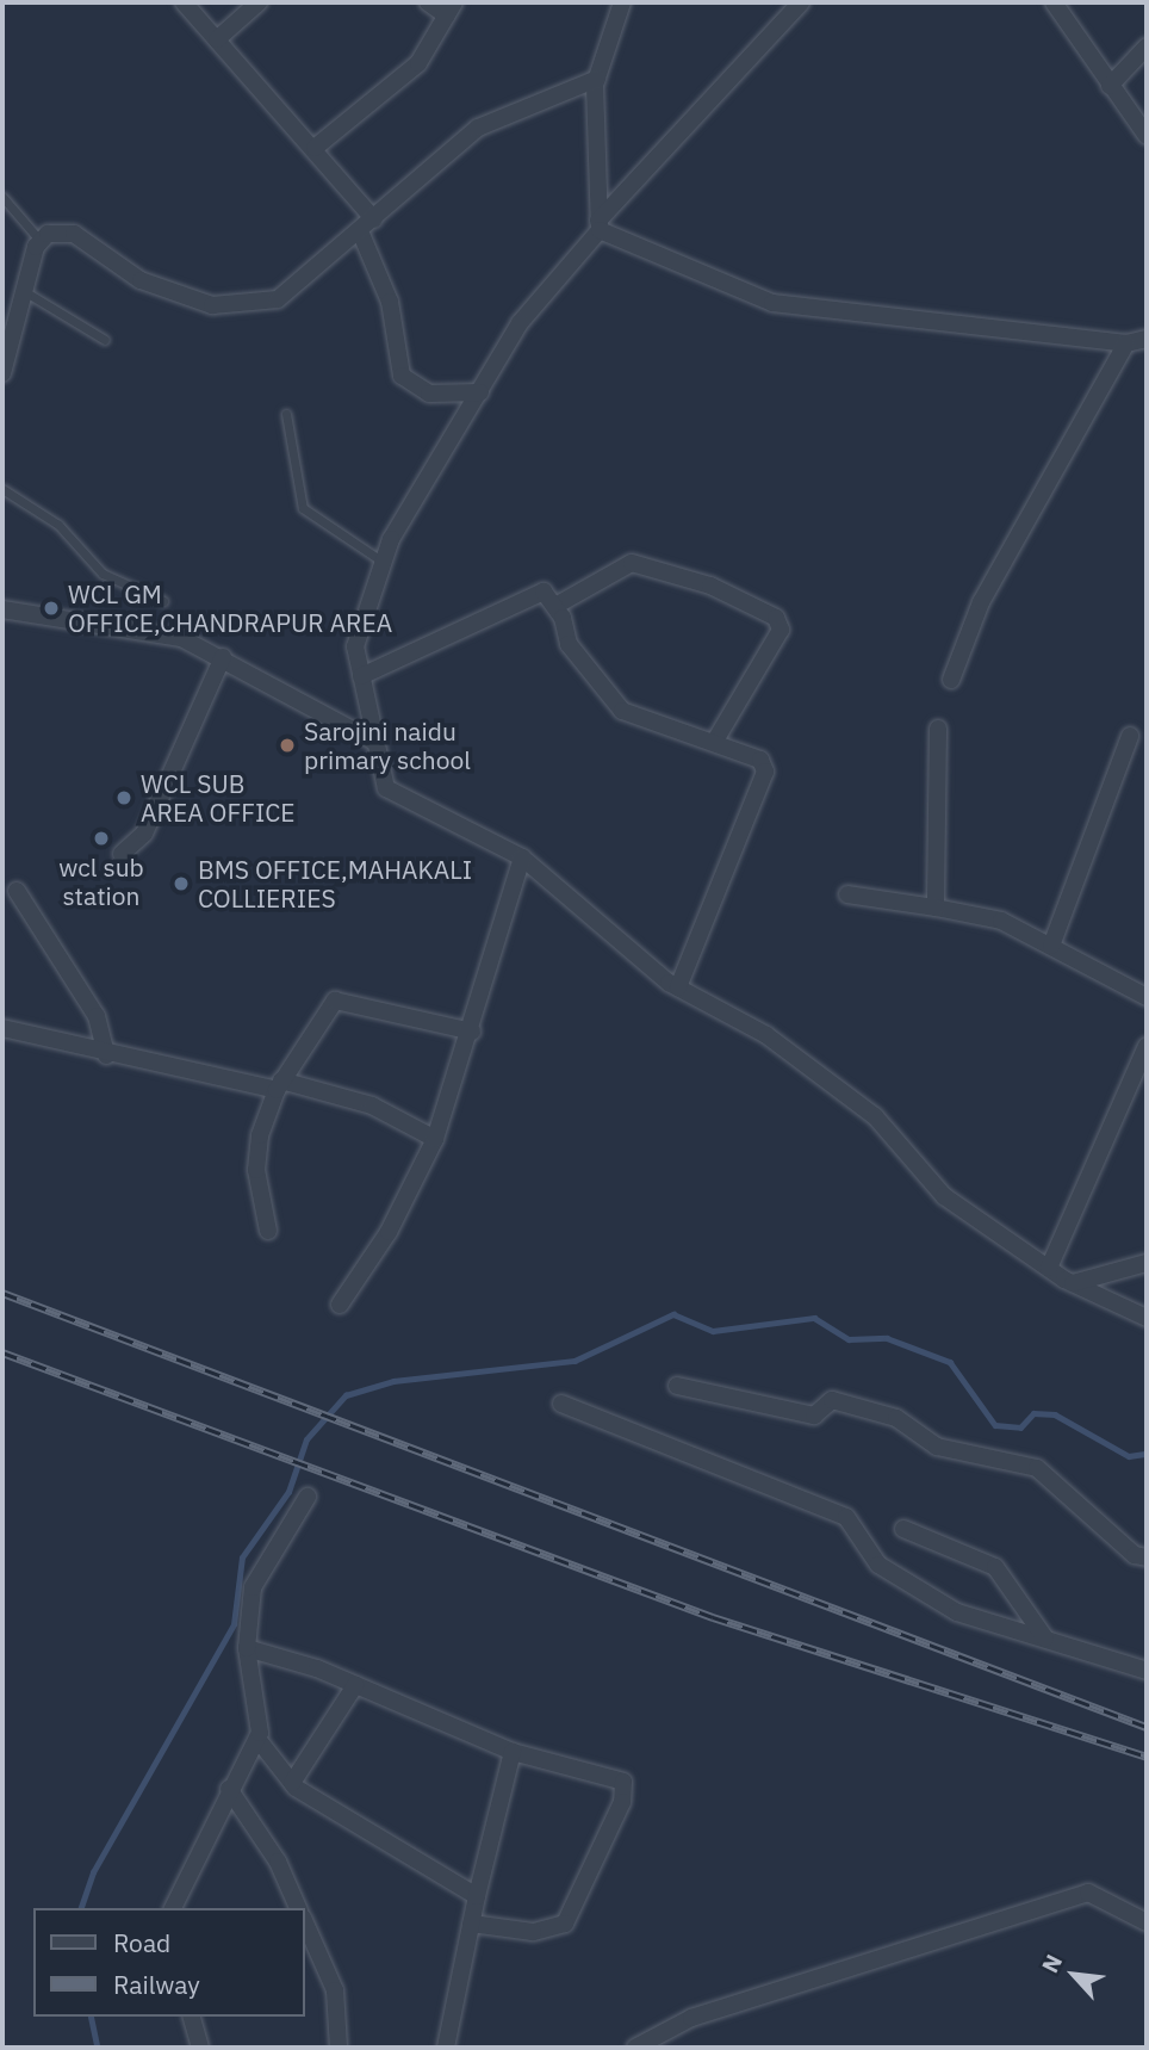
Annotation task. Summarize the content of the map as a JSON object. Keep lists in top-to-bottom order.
{
  "places": [
    "WCL GM OFFICE,CHANDRAPUR AREA",
    "Sarojini naidu primary school",
    "WCL SUB AREA OFFICE",
    "wcl sub station",
    "BMS OFFICE,MAHAKALI COLLIERIES"
  ],
  "legend": ["Road", "Railway"],
  "north": "top left"
}
